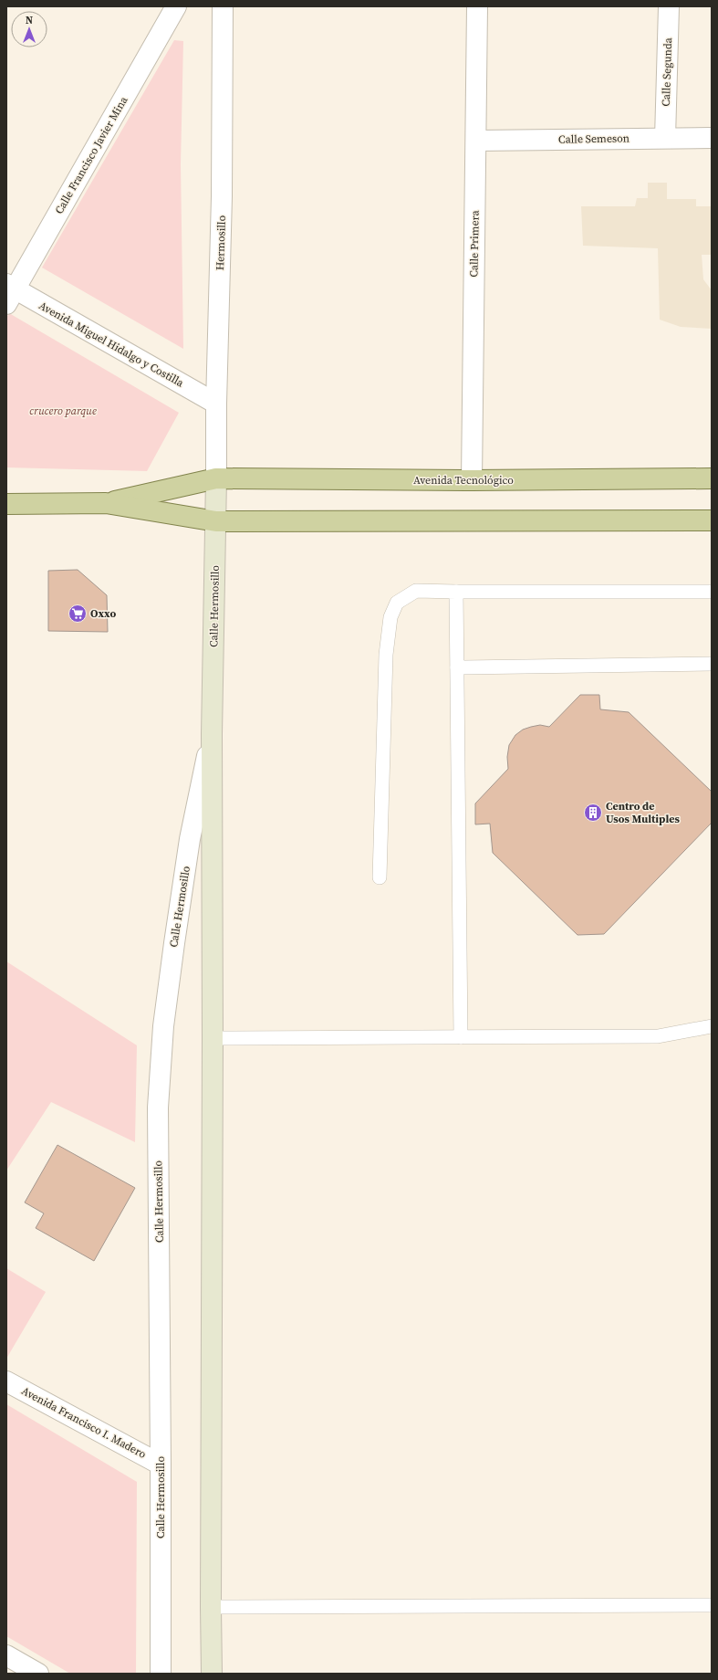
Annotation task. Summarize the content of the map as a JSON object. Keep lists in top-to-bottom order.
{
  "streets": {
    "main road": ["Avenida Tecnológico", "Calle Hermosillo"],
    "street": [
      "Calle Segunda",
      "Calle Semeson",
      "Calle Francisco Javier Mina",
      "Hermosillo",
      "Calle Primera",
      "Avenida Miguel Hidalgo y Costilla",
      "Avenida Francisco I. Madero"
    ]
  },
  "crossings": [
    ["Calle Segunda", "Calle Semeson"],
    ["Calle Semeson", "Calle Primera"],
    ["Calle Francisco Javier Mina", "Avenida Miguel Hidalgo y Costilla"],
    ["Hermosillo", "Avenida Miguel Hidalgo y Costilla"],
    ["Hermosillo", "Avenida Tecnológico"],
    ["Hermosillo", "Calle Hermosillo"],
    ["Calle Primera", "Avenida Tecnológico"],
    ["Avenida Tecnológico", "Calle Hermosillo"],
    ["Calle Hermosillo", "Avenida Francisco I. Madero"]
  ],
  "parks": ["crucero parque"],
  "places": {
    "supermarket": ["Oxxo"],
    "building": ["Centro de Usos Multiples"]
  },
  "north": "top"
}
